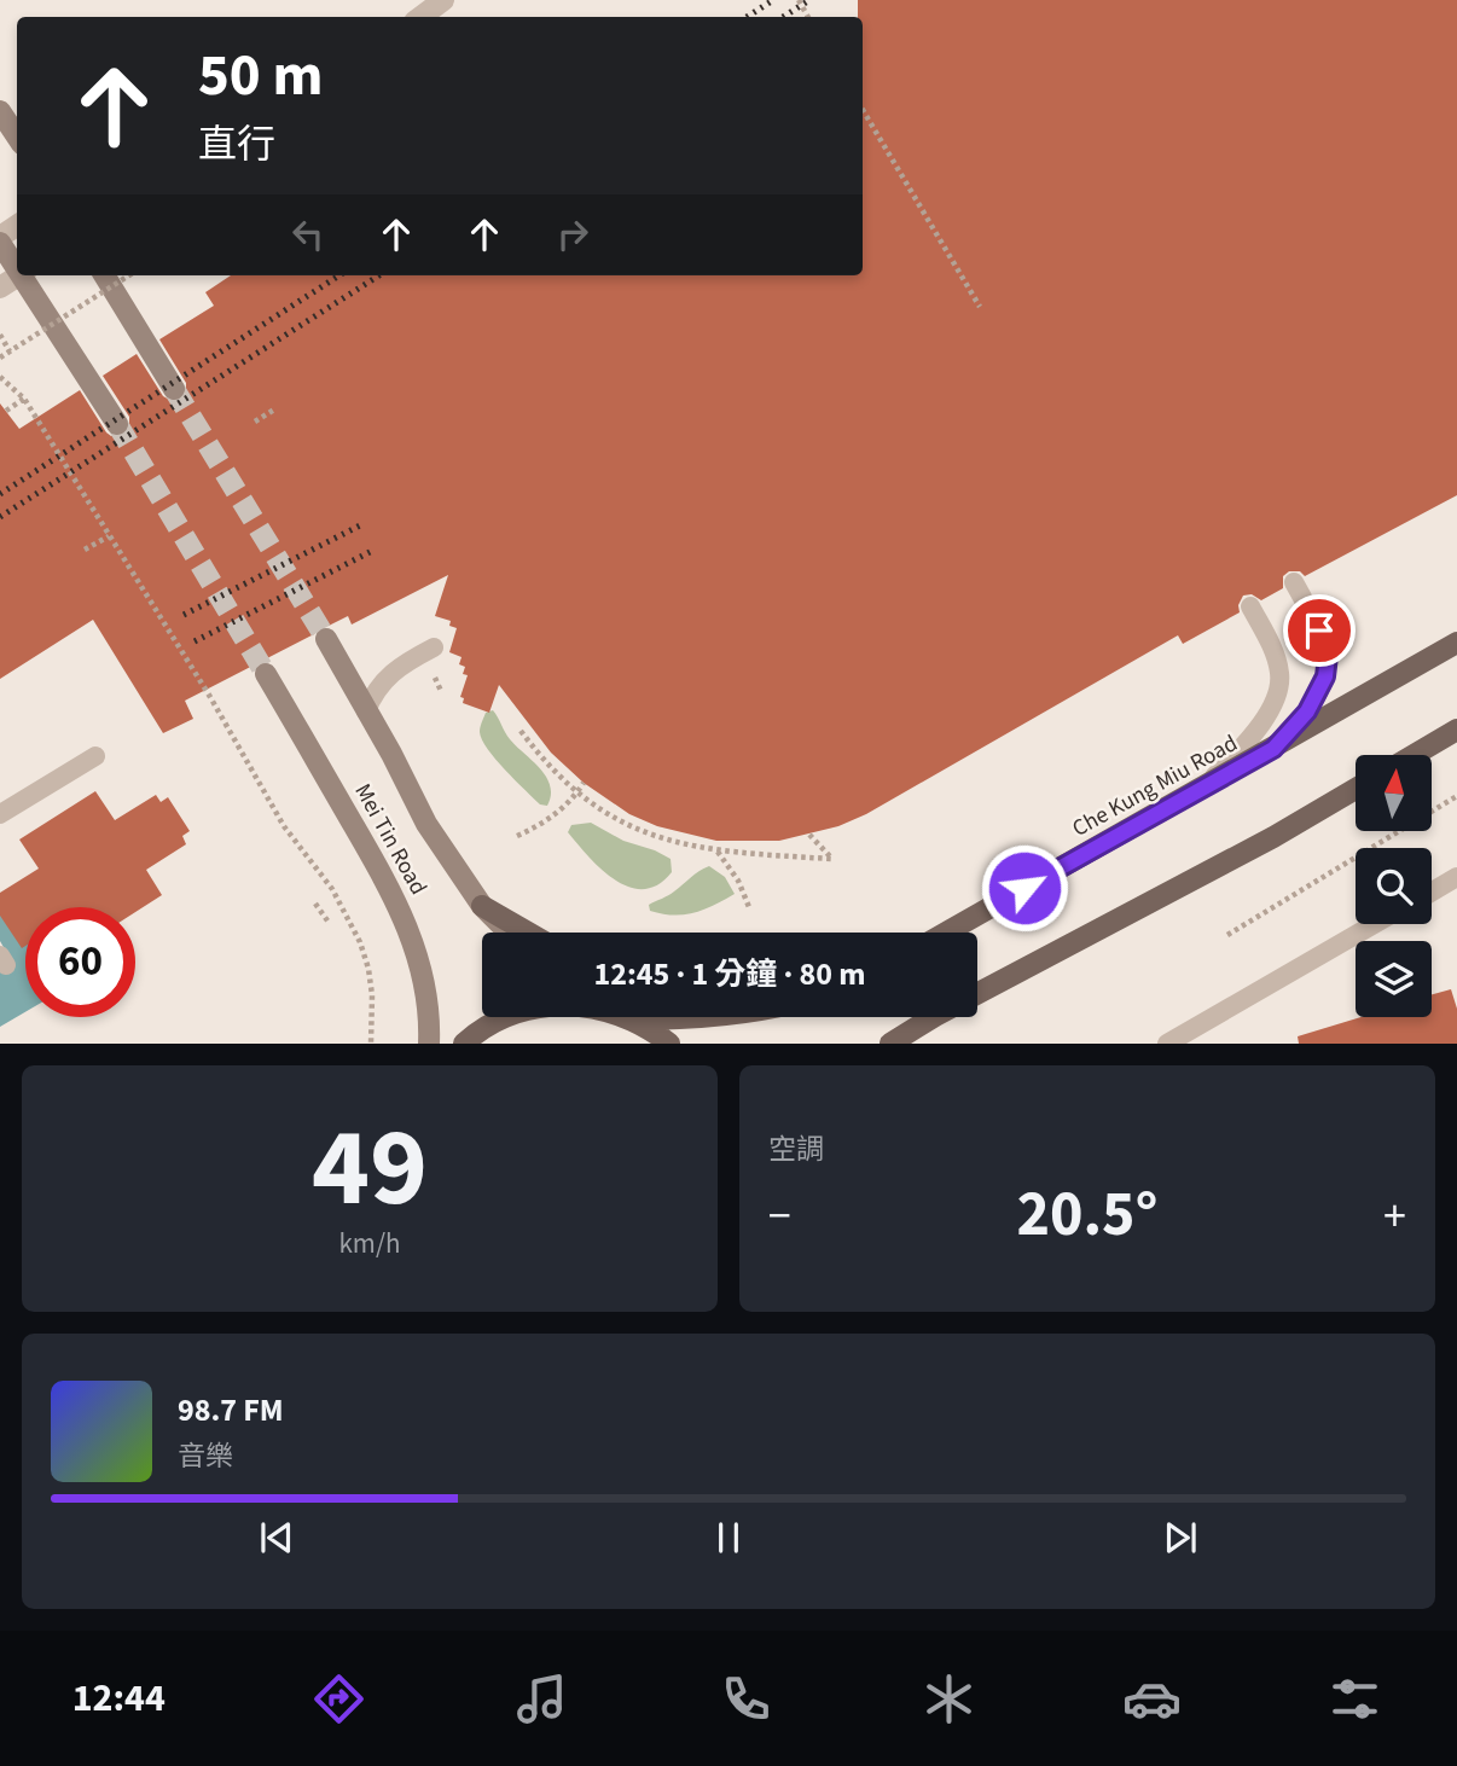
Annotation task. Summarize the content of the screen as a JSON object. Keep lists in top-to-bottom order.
{
  "streets": {
    "main road": ["Che Kung Miu Road", "Mei Tin Road"]
  },
  "north": "top",
  "page": {
    "turn": ["50 m", "直行"],
    "limit": "60",
    "trip": "12:45 · 1 分鐘 · 80 m",
    "tile": [
      ["49", "km/h"],
      "空調"
    ],
    "heat": ["−", "20.5°", "+"],
    "song": ["98.7 FM", "音樂"],
    "tabs": "12:44"
  }
}
